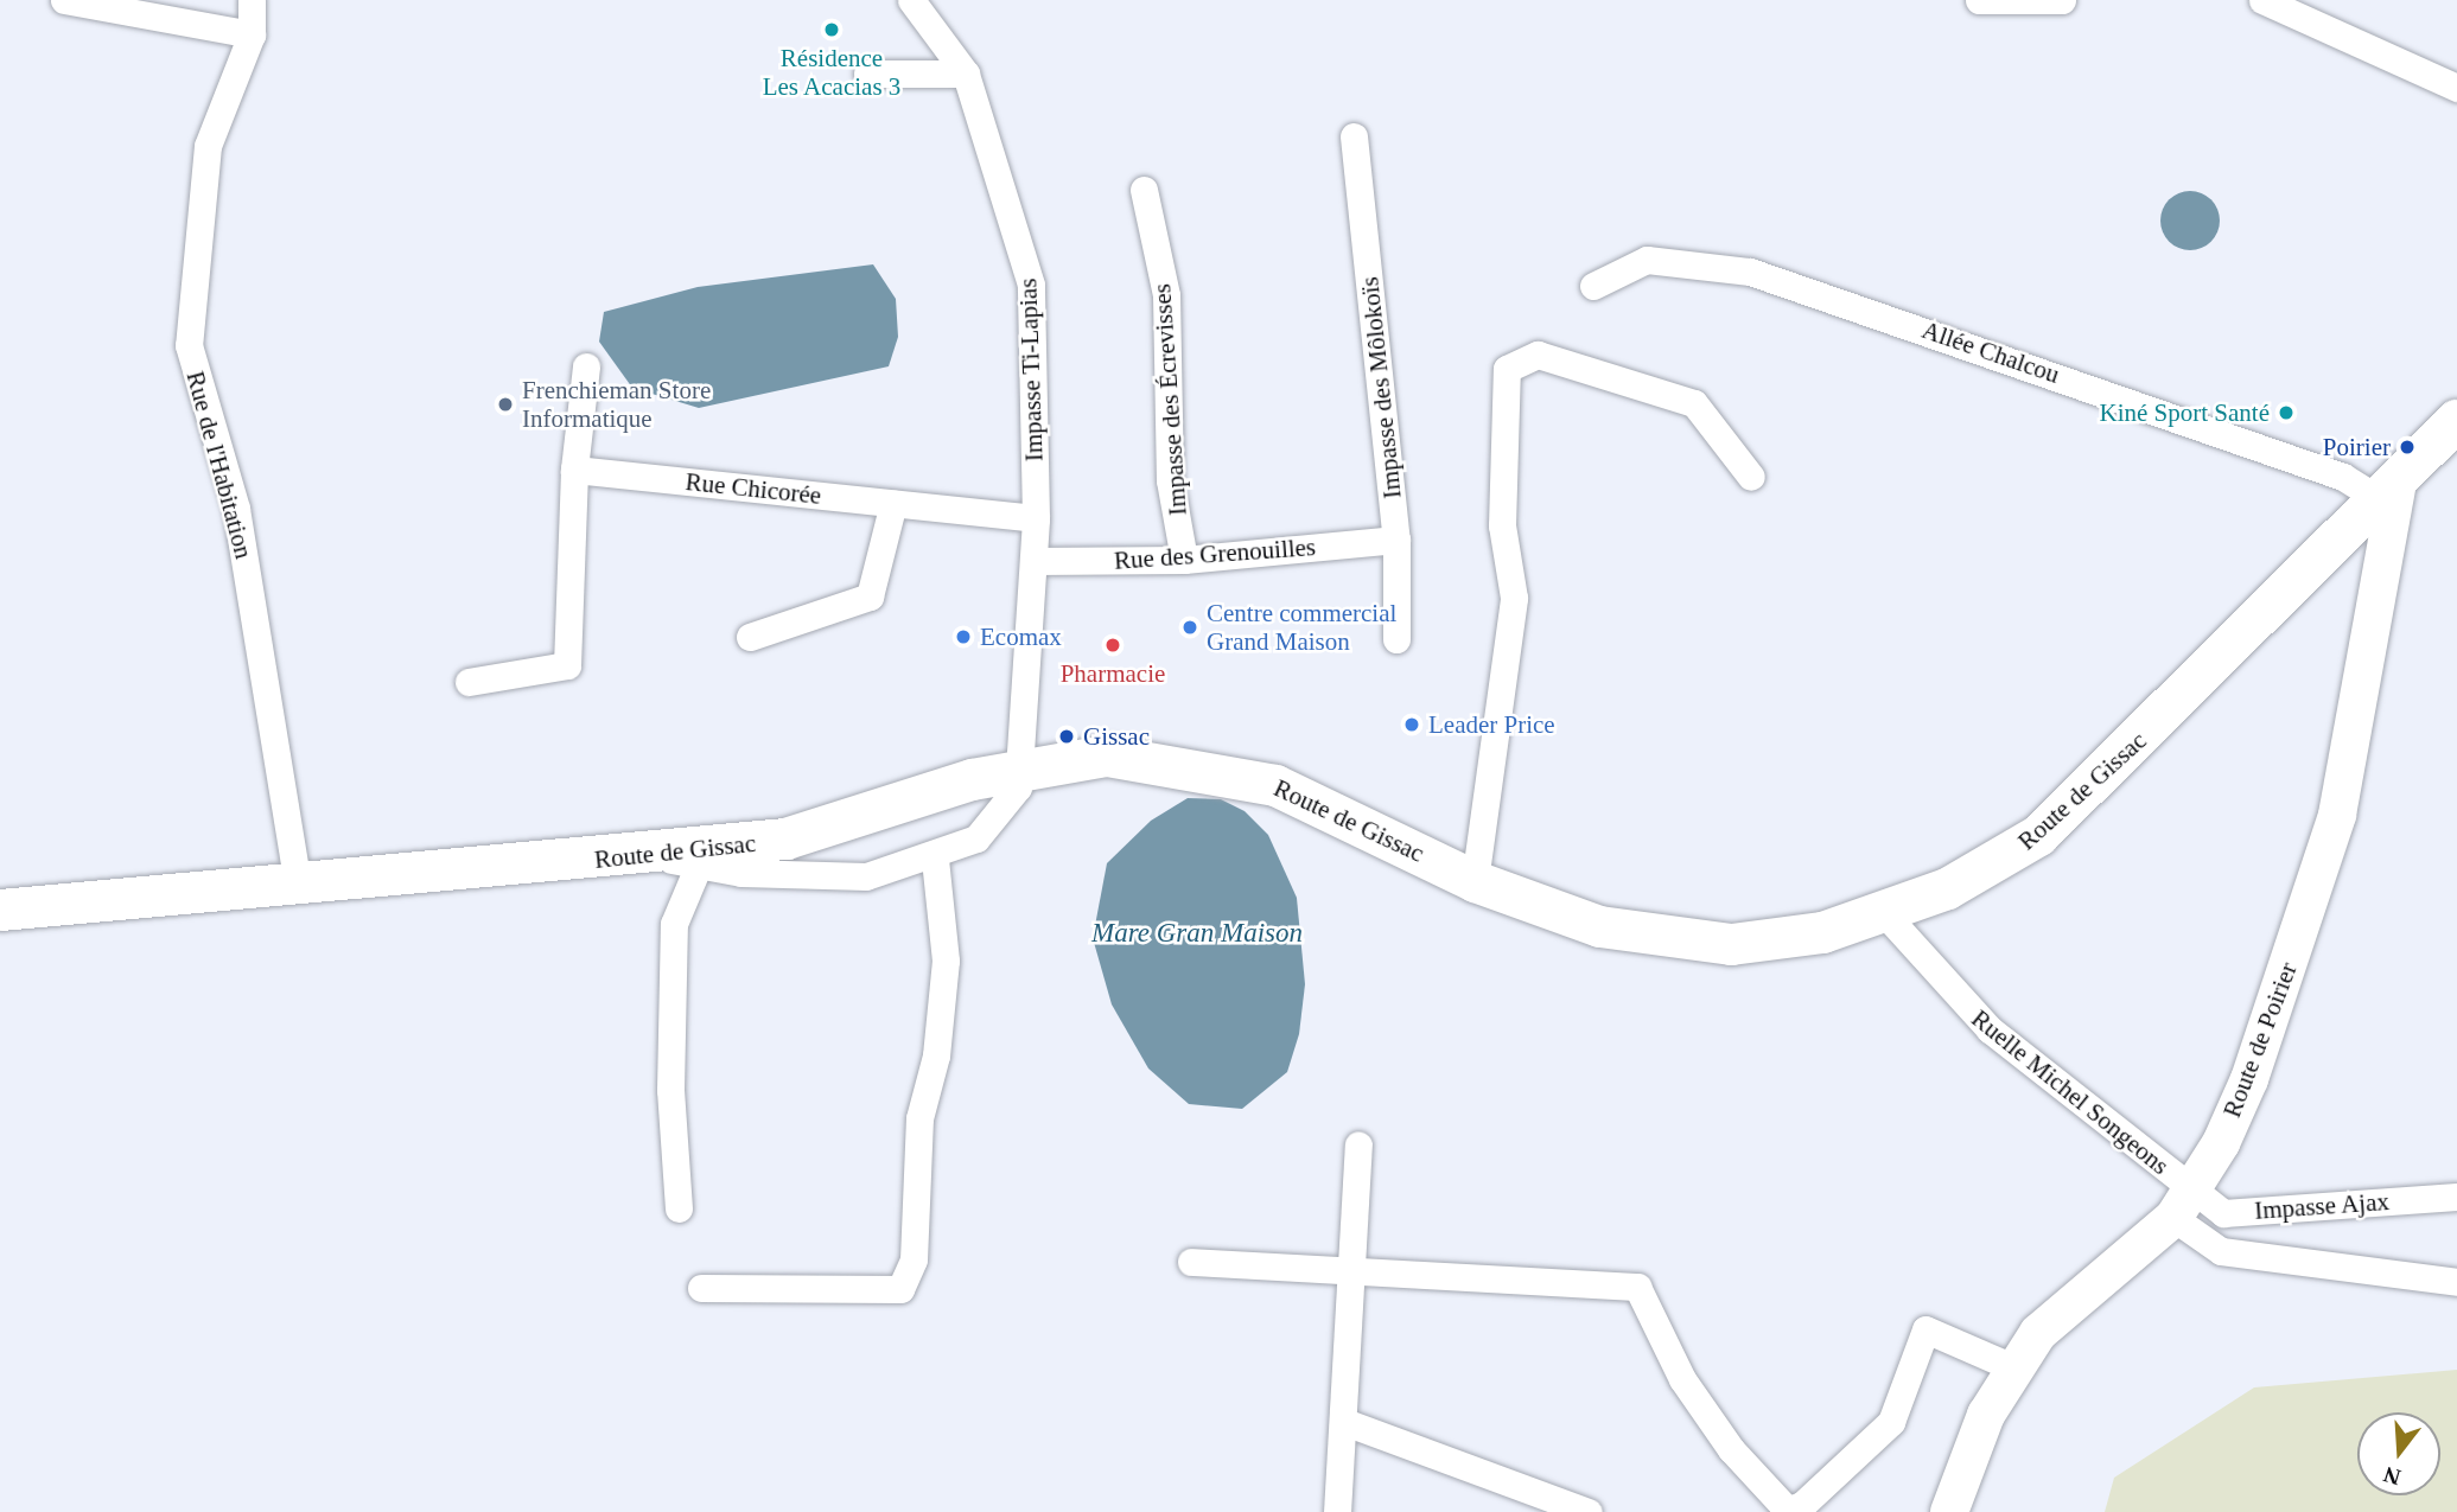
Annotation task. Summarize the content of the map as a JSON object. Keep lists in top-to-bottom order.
{
  "streets": {
    "main road": ["Route de Gissac", "Route de Poirier"],
    "street": [
      "Allée Chalcou",
      "Impasse Ti-Lapias",
      "Impasse des Môlokoïs",
      "Impasse des Écrevisses",
      "Rue de l'Habitation",
      "Rue Chicorée",
      "Rue des Grenouilles",
      "Ruelle Michel Songeons",
      "Impasse Ajax"
    ]
  },
  "crossings": [
    ["Allée Chalcou", "Route de Gissac"],
    ["Allée Chalcou", "Route de Poirier"],
    ["Impasse Ti-Lapias", "Rue Chicorée"],
    ["Impasse Ti-Lapias", "Rue des Grenouilles"],
    ["Impasse Ti-Lapias", "Route de Gissac"],
    ["Impasse des Môlokoïs", "Rue des Grenouilles"],
    ["Impasse des Écrevisses", "Rue des Grenouilles"],
    ["Rue de l'Habitation", "Route de Gissac"],
    ["Route de Gissac", "Route de Poirier"],
    ["Route de Gissac", "Ruelle Michel Songeons"],
    ["Route de Poirier", "Ruelle Michel Songeons"],
    ["Route de Poirier", "Impasse Ajax"],
    ["Ruelle Michel Songeons", "Impasse Ajax"]
  ],
  "water": ["Mare Gran Maison"],
  "places": [
    "Résidence Les Acacias 3",
    "Frenchieman Store Informatique",
    "Kiné Sport Santé",
    "Poirier",
    "Centre commercial Grand Maison",
    "Ecomax",
    "Pharmacie",
    "Leader Price",
    "Gissac"
  ],
  "north": "bottom"
}
